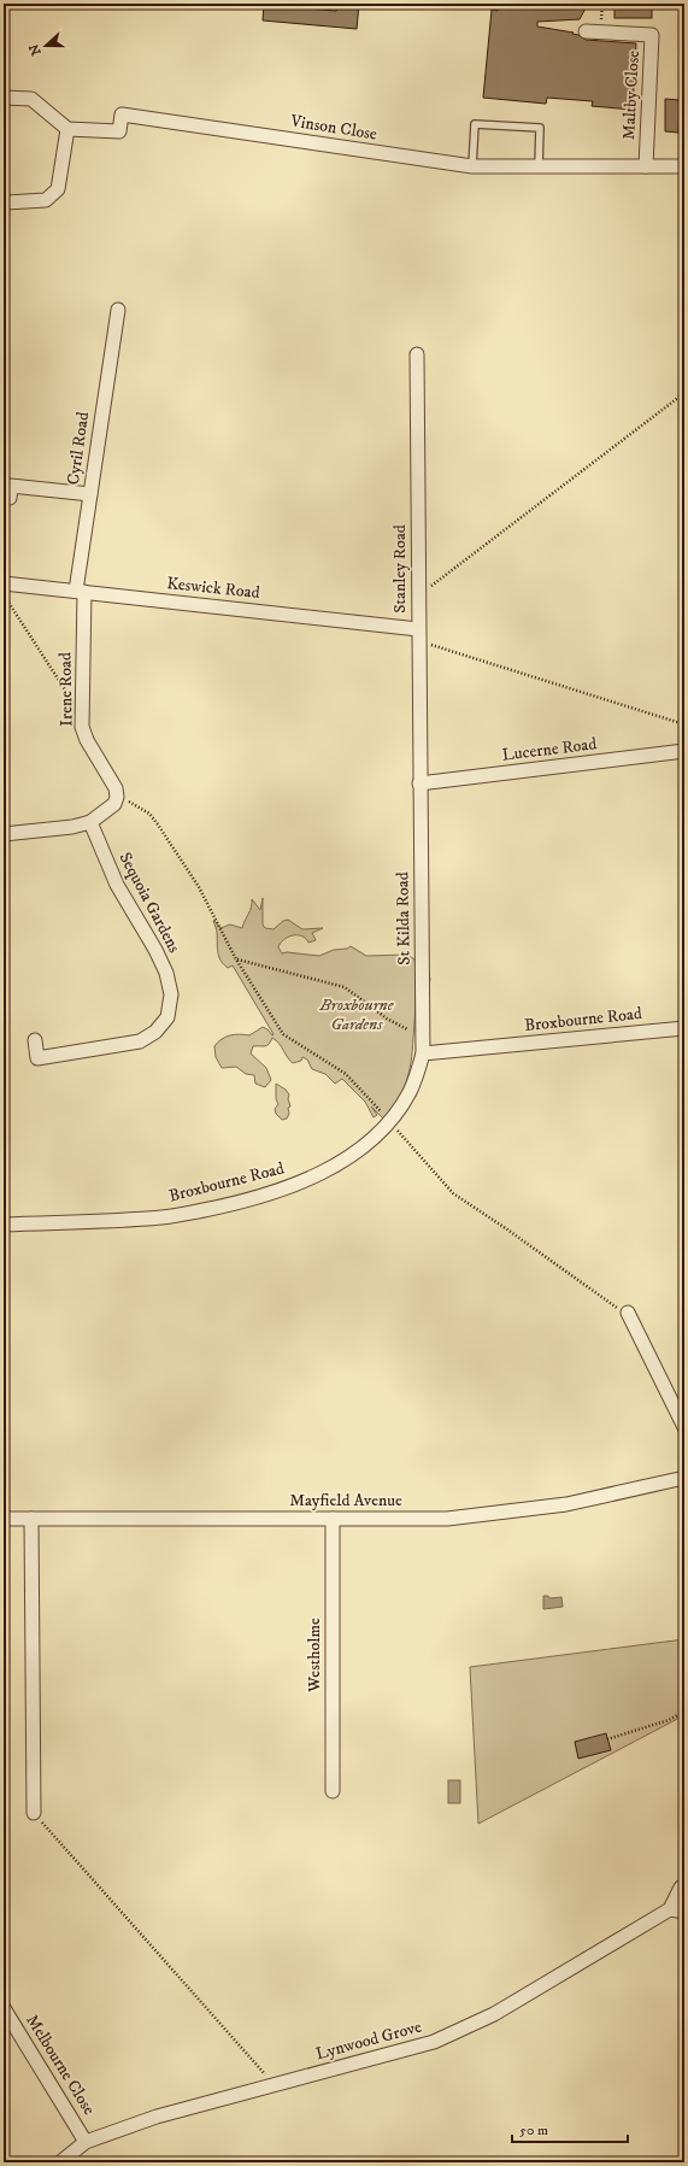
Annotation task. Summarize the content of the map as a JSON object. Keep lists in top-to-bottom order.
{
  "streets": {
    "street": [
      "Maltby Close",
      "Vinson Close",
      "Cyril Road",
      "Stanley Road",
      "Keswick Road",
      "Irene Road",
      "Lucerne Road",
      "Sequoia Gardens",
      "St Kilda Road",
      "Broxbourne Road",
      "Mayfield Avenue",
      "Westholme",
      "Lynwood Grove",
      "Melbourne Close"
    ]
  },
  "crossings": [
    ["Maltby Close", "Vinson Close"],
    ["Cyril Road", "Keswick Road"],
    ["Cyril Road", "Irene Road"],
    ["Stanley Road", "Keswick Road"],
    ["Stanley Road", "Lucerne Road"],
    ["Stanley Road", "St Kilda Road"],
    ["Keswick Road", "Irene Road"],
    ["Lucerne Road", "St Kilda Road"],
    ["St Kilda Road", "Broxbourne Road"],
    ["Mayfield Avenue", "Westholme"],
    ["Lynwood Grove", "Melbourne Close"]
  ],
  "parks": ["Broxbourne Gardens"],
  "scale_bar": "50 m",
  "north": "left"
}
